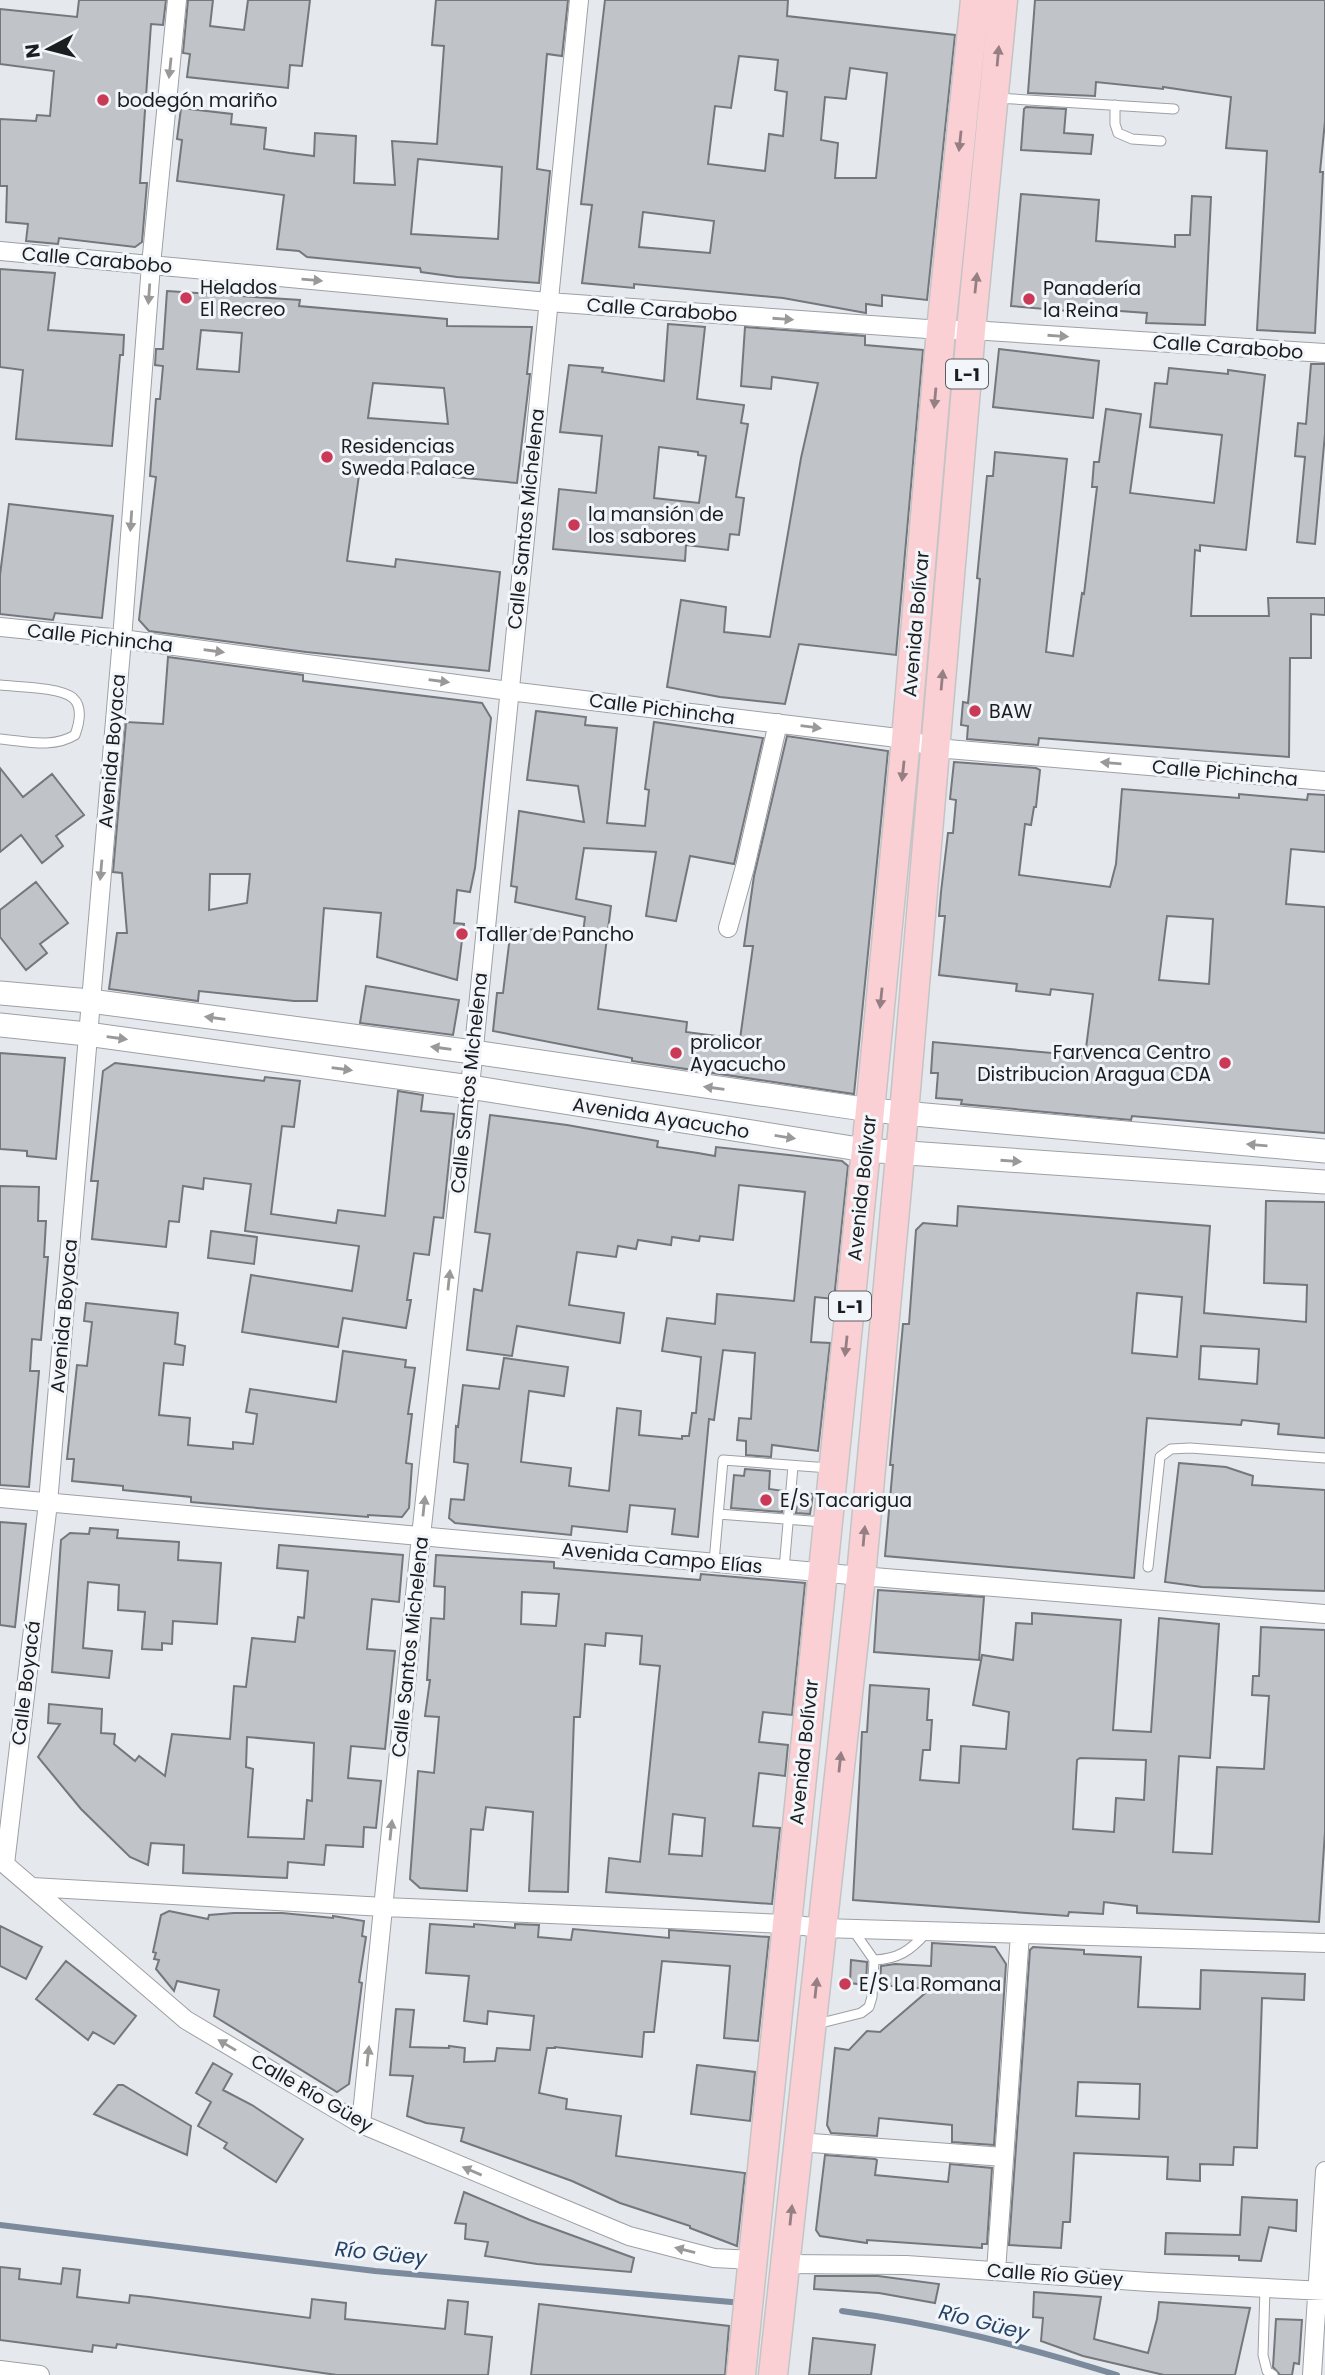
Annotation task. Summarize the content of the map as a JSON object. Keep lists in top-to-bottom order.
{
  "streets": {
    "main road": ["L-1", "Avenida Bolívar"],
    "street": [
      "Calle Carabobo",
      "Calle Santos Michelena",
      "Calle Pichincha",
      "Avenida Boyaca",
      "Avenida Ayacucho",
      "Avenida Campo Elías",
      "Calle Boyacá",
      "Calle Río Güey"
    ]
  },
  "crossings": [
    ["Calle Carabobo", "Calle Santos Michelena"],
    ["Calle Carabobo", "Avenida Bolívar"],
    ["Calle Carabobo", "Avenida Boyaca"],
    ["Calle Santos Michelena", "Calle Pichincha"],
    ["Calle Santos Michelena", "Avenida Ayacucho"],
    ["Calle Santos Michelena", "Avenida Campo Elías"],
    ["Calle Santos Michelena", "Calle Río Güey"],
    ["Avenida Bolívar", "Calle Pichincha"],
    ["Avenida Bolívar", "Avenida Ayacucho"],
    ["Avenida Bolívar", "Avenida Campo Elías"],
    ["Avenida Bolívar", "Calle Río Güey"],
    ["Calle Pichincha", "Avenida Boyaca"],
    ["Avenida Boyaca", "Avenida Ayacucho"],
    ["Avenida Boyaca", "Avenida Campo Elías"],
    ["Avenida Boyaca", "Calle Boyacá"],
    ["Avenida Campo Elías", "Calle Boyacá"],
    ["Calle Boyacá", "Calle Río Güey"]
  ],
  "one_way": ["Calle Carabobo", "Calle Santos Michelena", "Avenida Boyaca"],
  "water": ["Río Güey"],
  "places": [
    "bodegón mariño",
    "Helados El Recreo",
    "Panadería la Reina",
    "Residencias Sweda Palace",
    "la mansión de los sabores",
    "BAW",
    "Taller de Pancho",
    "prolicor Ayacucho",
    "Farvenca Centro Distribucion Aragua CDA",
    "E/S Tacarigua",
    "E/S La Romana"
  ],
  "north": "left"
}
